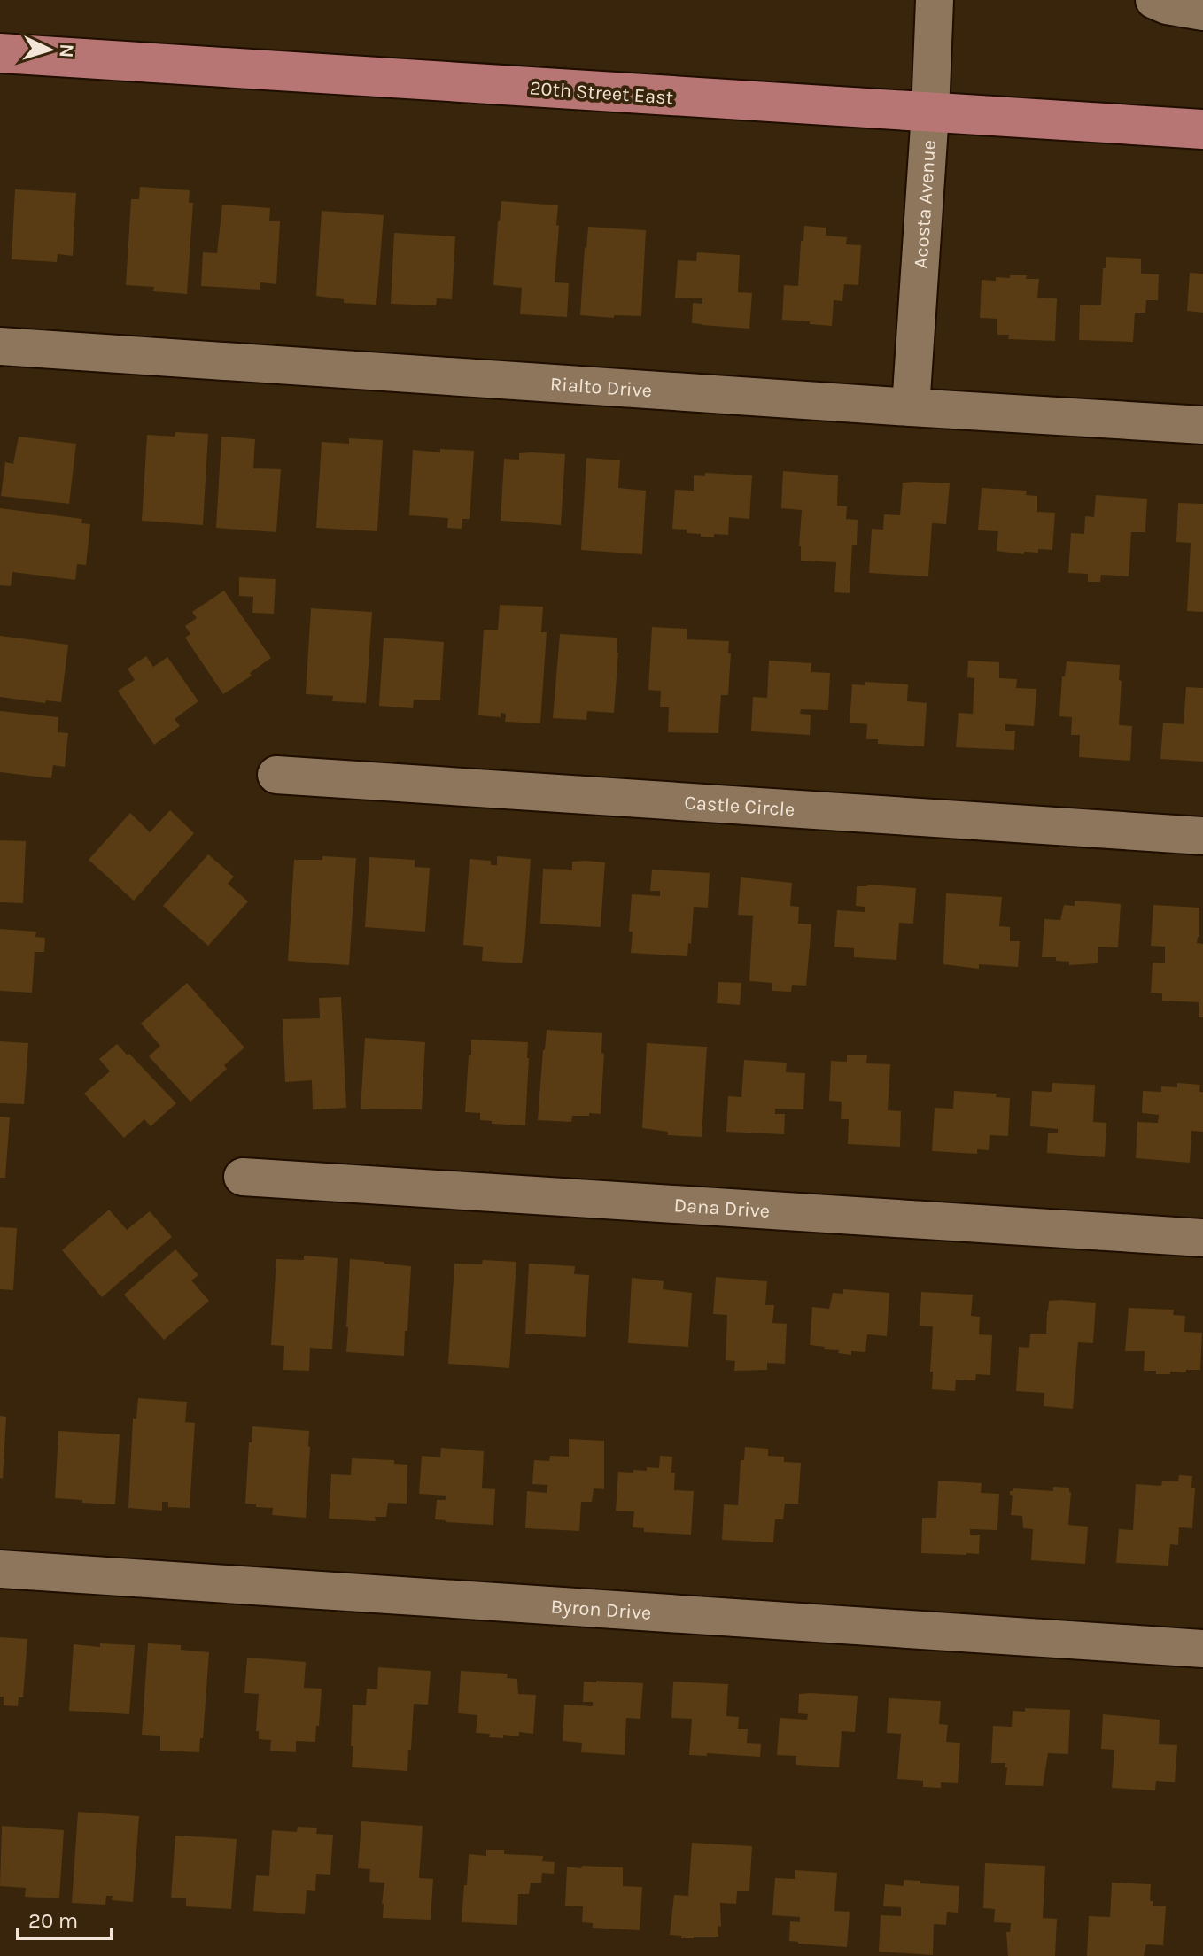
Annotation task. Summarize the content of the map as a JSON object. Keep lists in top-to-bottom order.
{
  "streets": {
    "main road": ["20th Street East"],
    "street": [
      "Acosta Avenue",
      "Rialto Drive",
      "Castle Circle",
      "Dana Drive",
      "Byron Drive"
    ]
  },
  "crossings": [
    ["20th Street East", "Acosta Avenue"],
    ["Acosta Avenue", "Rialto Drive"]
  ],
  "scale_bar": "20 m",
  "north": "right"
}
